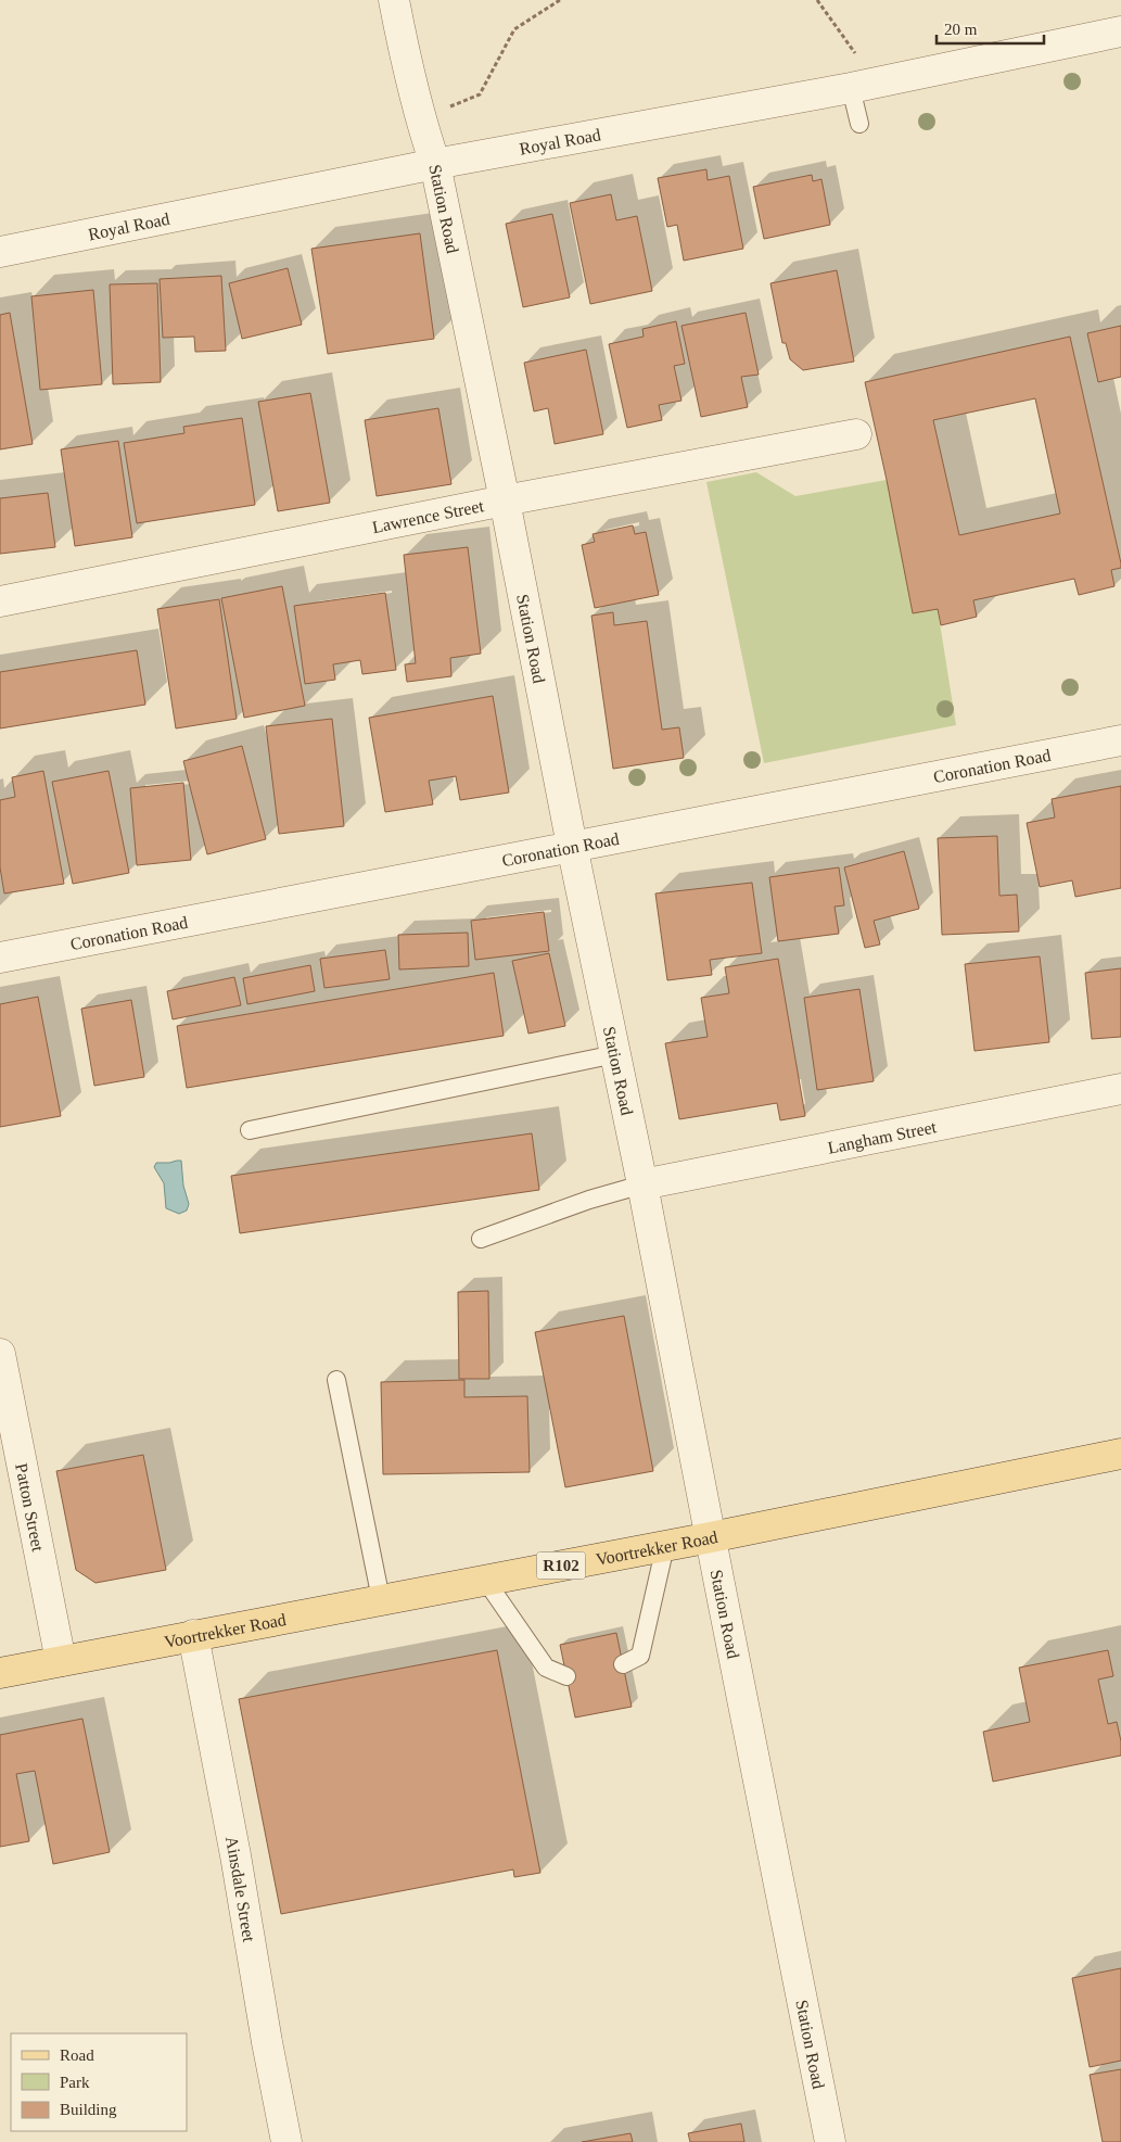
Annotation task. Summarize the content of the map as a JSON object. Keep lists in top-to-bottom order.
{
  "streets": {
    "main road": ["Voortrekker Road", "R102"],
    "street": [
      "Royal Road",
      "Station Road",
      "Lawrence Street",
      "Coronation Road",
      "Langham Street",
      "Patton Street",
      "Ainsdale Street"
    ]
  },
  "crossings": [
    ["Royal Road", "Station Road"],
    ["Station Road", "Lawrence Street"],
    ["Station Road", "Coronation Road"],
    ["Station Road", "Langham Street"],
    ["Station Road", "Voortrekker Road"],
    ["Patton Street", "Voortrekker Road"],
    ["Voortrekker Road", "Ainsdale Street"]
  ],
  "legend": ["Road", "Park", "Building"],
  "scale_bar": "20 m"
}
